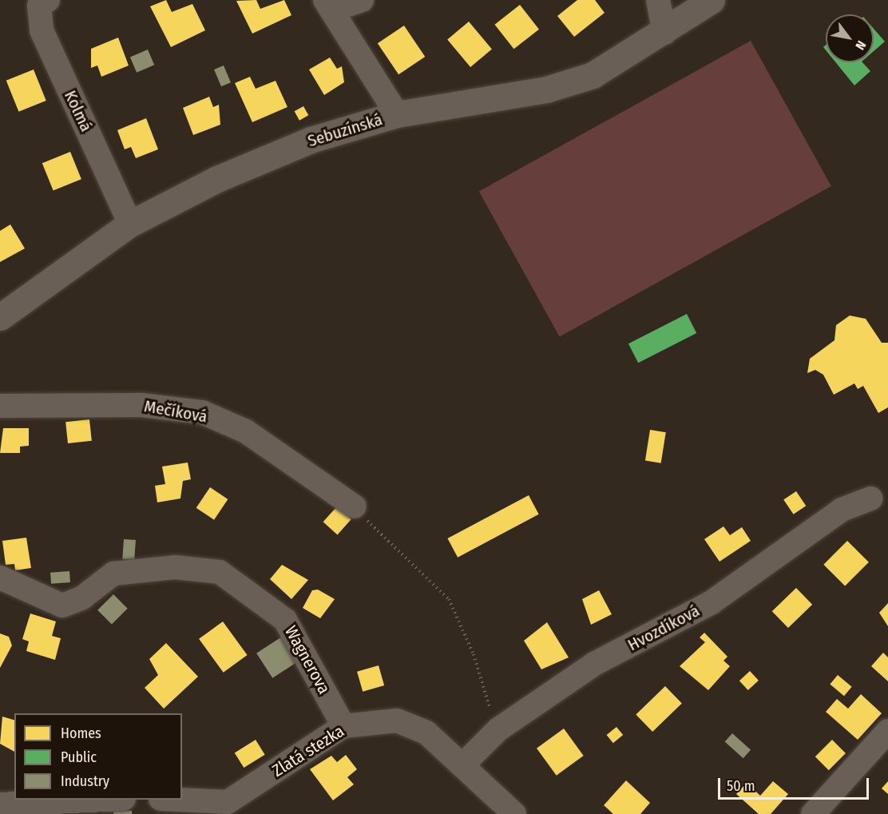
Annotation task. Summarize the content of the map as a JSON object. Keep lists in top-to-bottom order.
{
  "streets": {
    "main road": ["Sebuzínská"],
    "street": [
      "Kolmá",
      "Mečíková",
      "Hvozdíková",
      "Wagnerova",
      "Zlatá stezka"
    ]
  },
  "crossings": [
    ["Kolmá", "Sebuzínská"],
    ["Hvozdíková", "Zlatá stezka"],
    ["Wagnerova", "Zlatá stezka"]
  ],
  "legend": ["Homes", "Public", "Industry"],
  "scale_bar": "50 m",
  "north": "bottom right"
}
